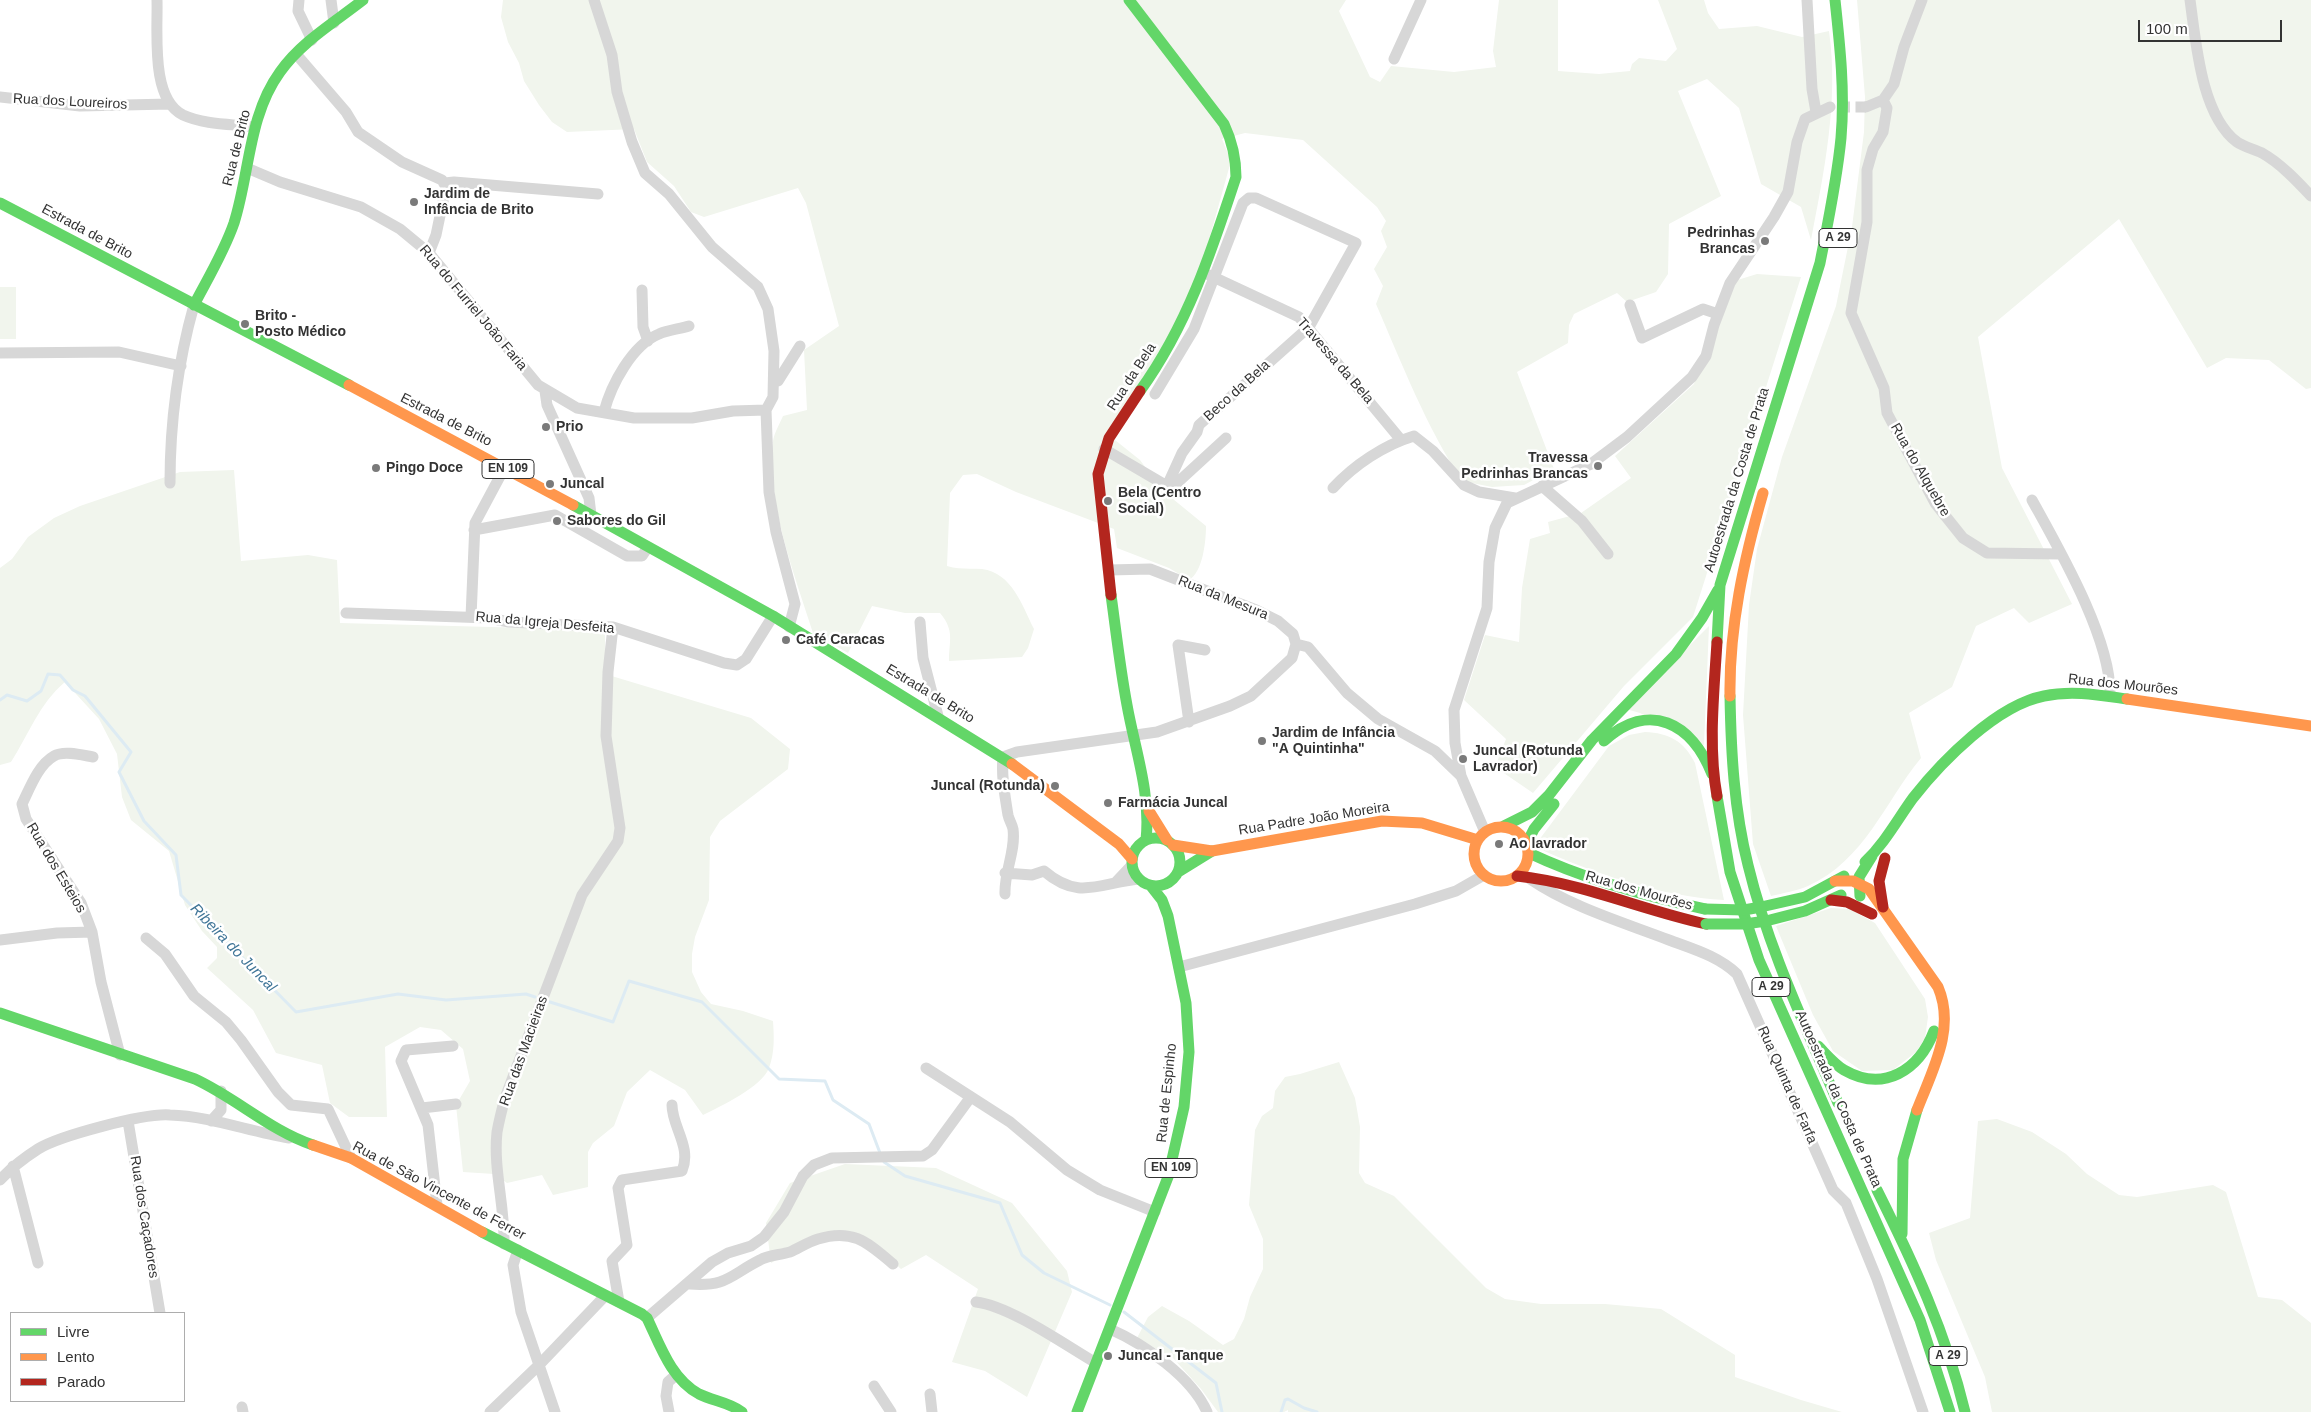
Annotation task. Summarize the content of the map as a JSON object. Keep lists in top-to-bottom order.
{
  "streets": {
    "main road": [
      "Rua de Brito",
      "Estrada de Brito",
      "A 29",
      "Rua da Bela",
      "EN 109",
      "Autoestrada da Costa de Prata",
      "Rua dos Mourões",
      "Rua Padre João Moreira",
      "Rua de Espinho",
      "Rua de São Vincente de Ferrer"
    ],
    "street": [
      "Rua dos Loureiros",
      "Rua do Furriel João Faria",
      "Travessa da Bela",
      "Beco da Bela",
      "Rua do Alquebre",
      "Rua da Mesura",
      "Rua da Igreja Desfeita",
      "Rua dos Esteios",
      "Rua das Macieiras",
      "Rua Quinta de Farfa",
      "Rua dos Caçadores"
    ]
  },
  "crossings": [
    ["Rua de Brito", "Estrada de Brito"],
    ["Rua de Brito", "Rua do Furriel João Faria"],
    ["Estrada de Brito", "Rua do Furriel João Faria"],
    ["Estrada de Brito", "Rua da Bela"],
    ["Estrada de Brito", "EN 109"],
    ["Estrada de Brito", "Rua da Igreja Desfeita"],
    ["Estrada de Brito", "Rua Padre João Moreira"],
    ["Estrada de Brito", "Rua de Espinho"],
    ["Travessa da Bela", "Rua da Bela"],
    ["Travessa da Bela", "Beco da Bela"],
    ["Rua da Bela", "Beco da Bela"],
    ["Rua da Bela", "EN 109"],
    ["Rua da Bela", "Rua da Mesura"],
    ["Rua da Bela", "Rua Padre João Moreira"],
    ["Rua da Bela", "Rua de Espinho"],
    ["EN 109", "Rua Padre João Moreira"],
    ["EN 109", "Rua de Espinho"],
    ["Rua da Igreja Desfeita", "Rua das Macieiras"],
    ["Rua dos Mourões", "Rua Padre João Moreira"],
    ["Rua dos Mourões", "Rua Quinta de Farfa"],
    ["Rua Padre João Moreira", "Rua Quinta de Farfa"],
    ["Rua Padre João Moreira", "Rua de Espinho"],
    ["Rua dos Esteios", "Rua de São Vincente de Ferrer"],
    ["Rua das Macieiras", "Rua de São Vincente de Ferrer"]
  ],
  "water": ["Ribeira do Juncal"],
  "places": [
    "Jardim de Infância de Brito",
    "Pedrinhas Brancas",
    "Brito - Posto Médico",
    "Prio",
    "Travessa Pedrinhas Brancas",
    "Pingo Doce",
    "Juncal",
    "Bela (Centro Social)",
    "Sabores do Gil",
    "Café Caracas",
    "Jardim de Infância \"A Quintinha\"",
    "Juncal (Rotunda Lavrador)",
    "Juncal (Rotunda)",
    "Farmácia Juncal",
    "Ao lavrador",
    "Juncal - Tanque"
  ],
  "legend": ["Livre", "Lento", "Parado"],
  "scale_bar": "100 m"
}
